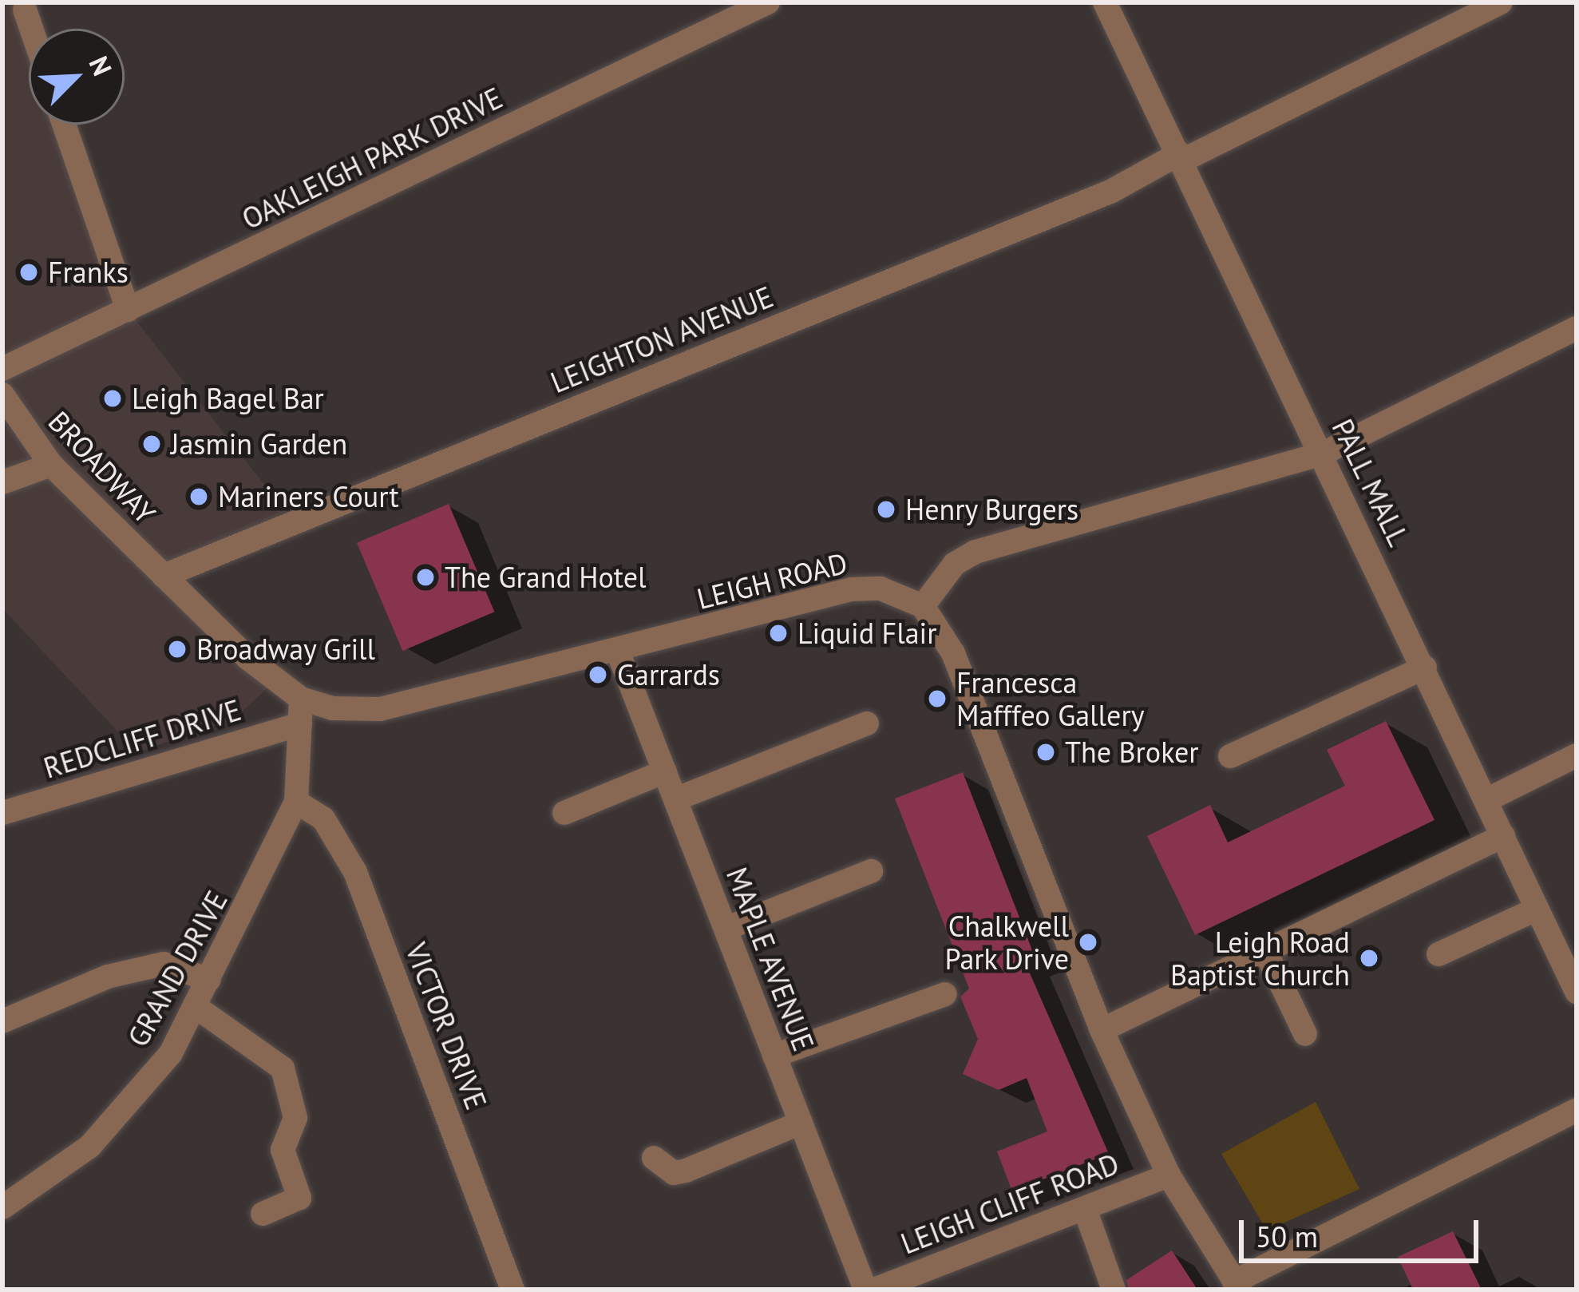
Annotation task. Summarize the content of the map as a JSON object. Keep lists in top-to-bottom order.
{
  "streets": {
    "street": [
      "OAKLEIGH PARK DRIVE",
      "LEIGHTON AVENUE",
      "BROADWAY",
      "PALL MALL",
      "LEIGH ROAD",
      "REDCLIFF DRIVE",
      "MAPLE AVENUE",
      "GRAND DRIVE",
      "VICTOR DRIVE",
      "LEIGH CLIFF ROAD"
    ]
  },
  "crossings": [
    ["LEIGHTON AVENUE", "BROADWAY"],
    ["LEIGHTON AVENUE", "PALL MALL"],
    ["LEIGHTON AVENUE", "LEIGH ROAD"],
    ["BROADWAY", "LEIGH ROAD"],
    ["LEIGH ROAD", "MAPLE AVENUE"],
    ["LEIGH ROAD", "GRAND DRIVE"],
    ["REDCLIFF DRIVE", "GRAND DRIVE"],
    ["GRAND DRIVE", "VICTOR DRIVE"]
  ],
  "places": [
    "Franks",
    "Leigh Bagel Bar",
    "Jasmin Garden",
    "Mariners Court",
    "Henry Burgers",
    "The Grand Hotel",
    "Liquid Flair",
    "Broadway Grill",
    "Garrards",
    "Francesca Mafffeo Gallery",
    "The Broker",
    "Chalkwell Park Drive",
    "Leigh Road Baptist Church"
  ],
  "scale_bar": "50 m",
  "north": "top right"
}
